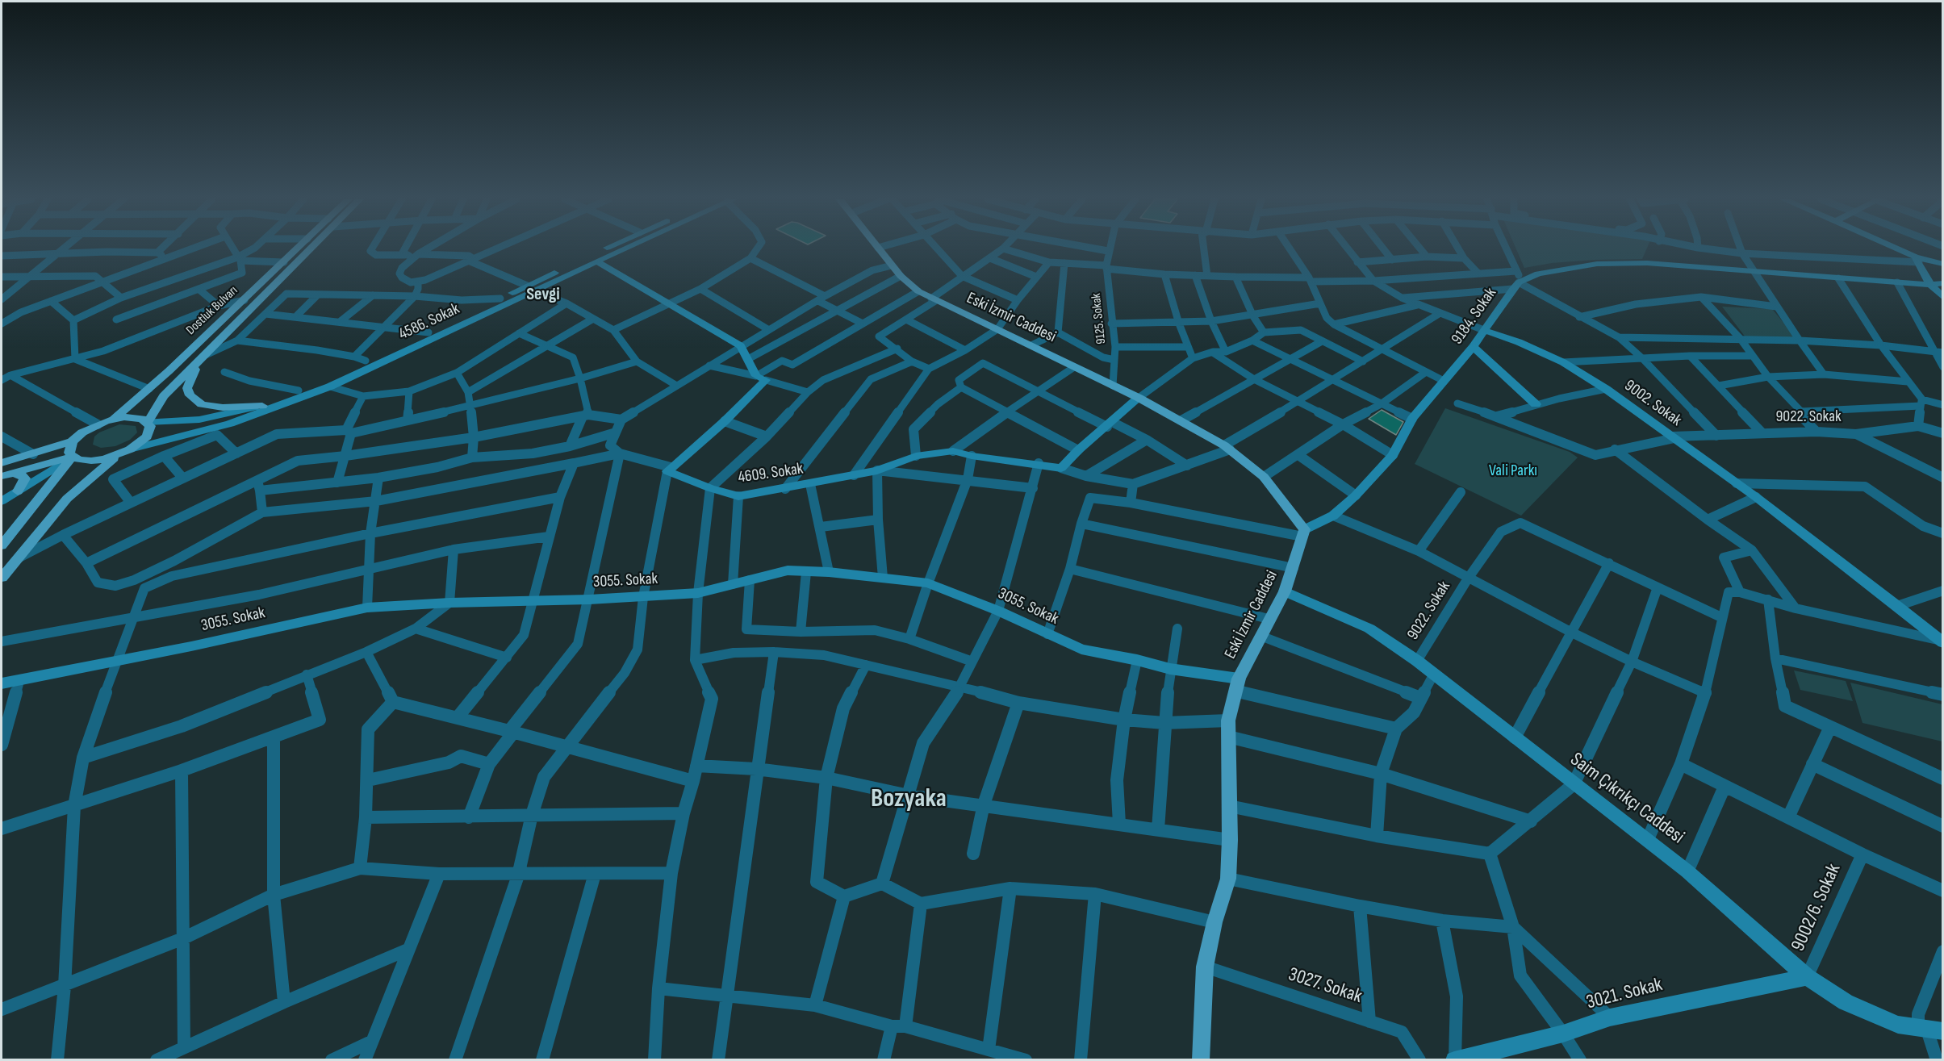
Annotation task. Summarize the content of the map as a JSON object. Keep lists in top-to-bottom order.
{
  "streets": {
    "main road": [
      "Dostluk Bulvarı",
      "9184. Sokak",
      "Eski İzmir Caddesi",
      "4586. Sokak",
      "9002. Sokak",
      "4609. Sokak",
      "3055. Sokak",
      "Saim Çıkrıkçı Caddesi",
      "3021. Sokak"
    ],
    "street": [
      "9125. Sokak",
      "9022. Sokak",
      "9002/6. Sokak",
      "3027. Sokak"
    ]
  },
  "crossings": [
    ["Dostluk Bulvarı", "4586. Sokak"],
    ["9184. Sokak", "Eski İzmir Caddesi"],
    ["9184. Sokak", "9002. Sokak"],
    ["Eski İzmir Caddesi", "9125. Sokak"],
    ["Eski İzmir Caddesi", "3055. Sokak"],
    ["Eski İzmir Caddesi", "Saim Çıkrıkçı Caddesi"],
    ["Eski İzmir Caddesi", "3027. Sokak"],
    ["9002. Sokak", "9022. Sokak"],
    ["9022. Sokak", "Saim Çıkrıkçı Caddesi"],
    ["Saim Çıkrıkçı Caddesi", "9002/6. Sokak"],
    ["Saim Çıkrıkçı Caddesi", "3021. Sokak"],
    ["9002/6. Sokak", "3021. Sokak"]
  ],
  "districts": ["Sevgi", "Bozyaka"],
  "parks": ["Vali Parkı"]
}
